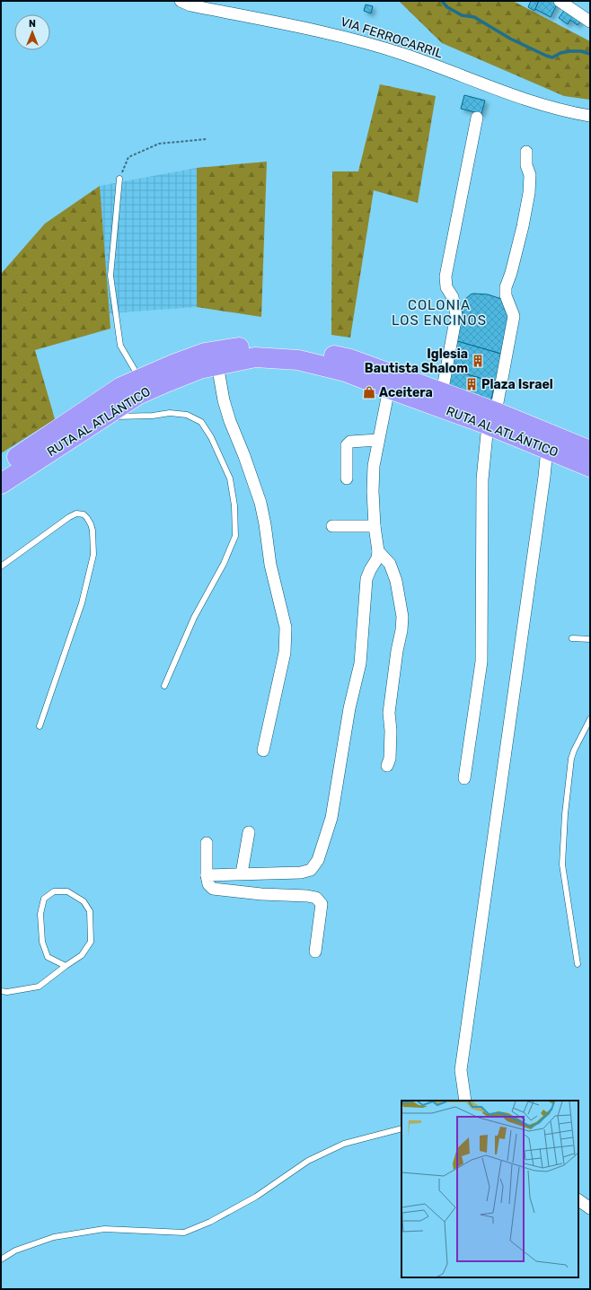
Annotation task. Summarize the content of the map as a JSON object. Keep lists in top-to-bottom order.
{
  "streets": {
    "highway": ["RUTA AL ATLÁNTICO"],
    "street": ["VIA FERROCARRIL"]
  },
  "districts": ["COLONIA LOS ENCINOS"],
  "places": {
    "building": ["Iglesia Bautista Shalom", "Plaza Israel"],
    "shop": ["Aceitera"]
  },
  "north": "top"
}
